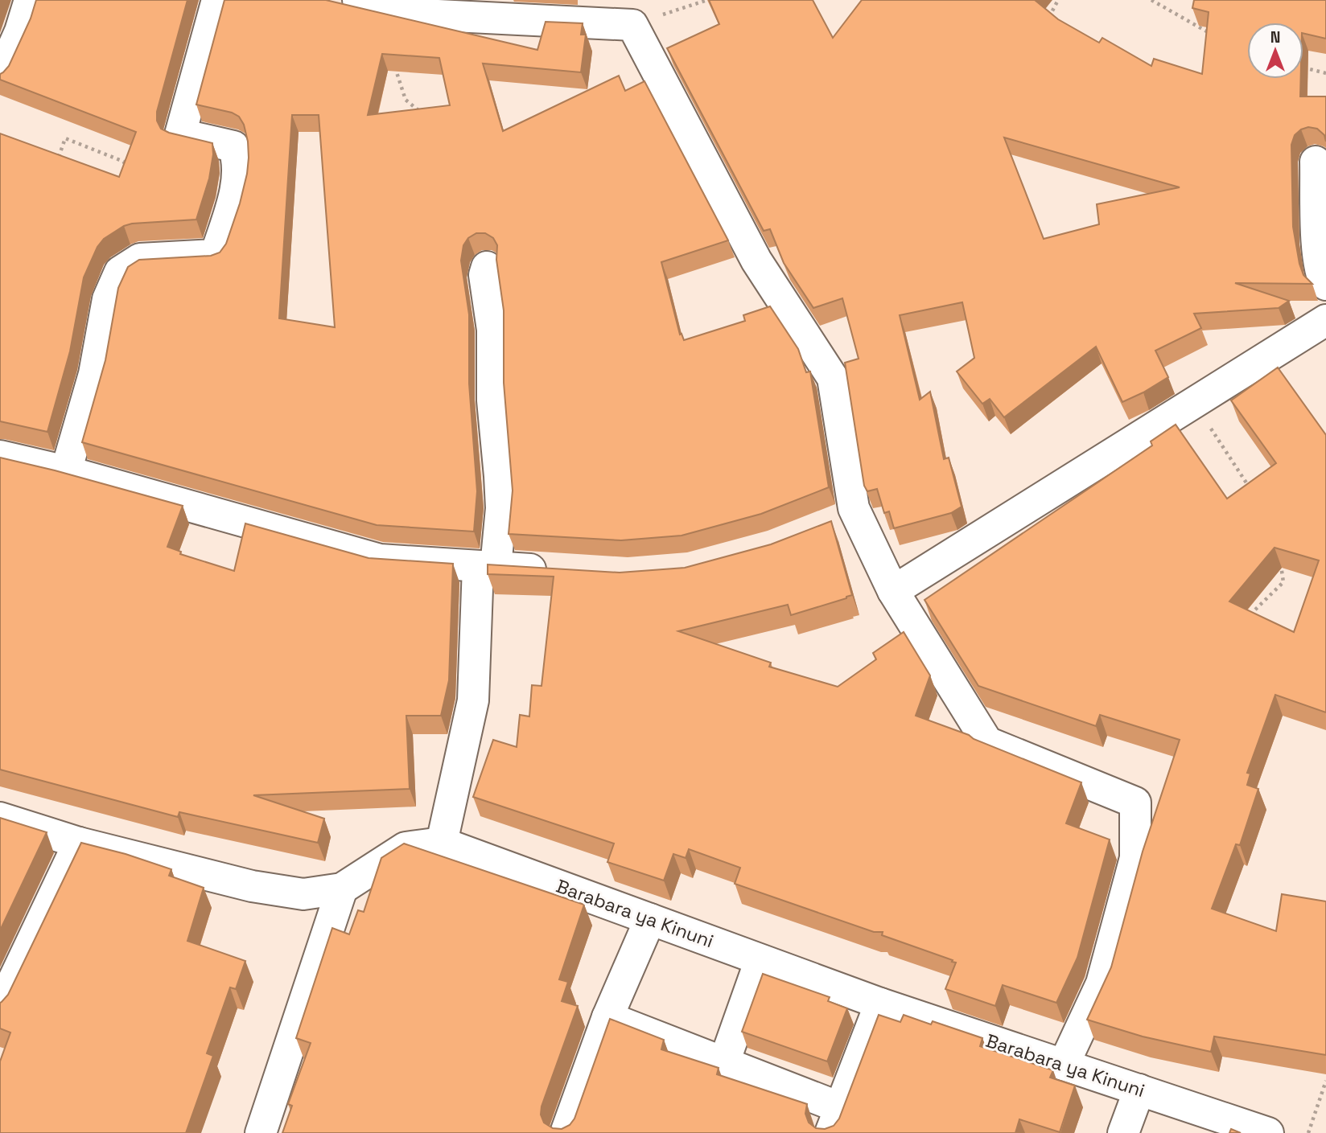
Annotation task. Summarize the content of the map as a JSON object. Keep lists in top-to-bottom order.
{
  "streets": {
    "street": ["Barabara ya Kinuni"]
  },
  "north": "top"
}
